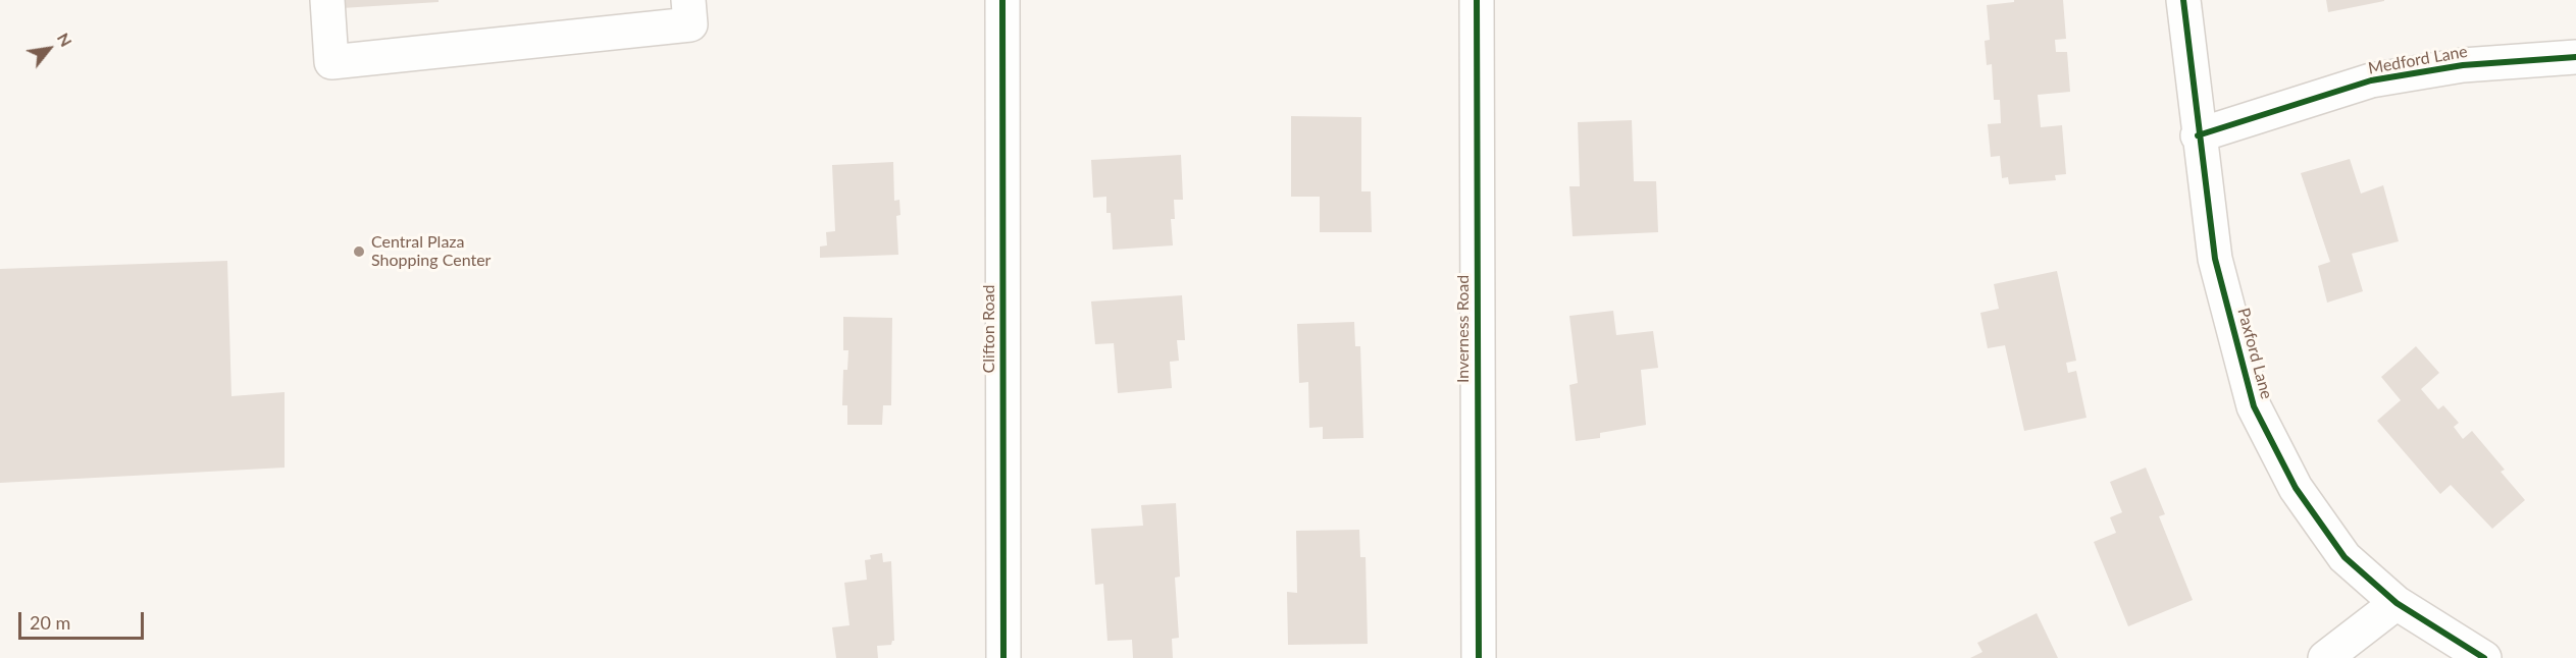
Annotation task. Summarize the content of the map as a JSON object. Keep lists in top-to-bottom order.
{
  "streets": {
    "street": [
      "Medford Lane",
      "Clifton Road",
      "Inverness Road",
      "Paxford Lane"
    ]
  },
  "crossings": [
    ["Medford Lane", "Paxford Lane"]
  ],
  "places": ["Central Plaza Shopping Center"],
  "scale_bar": "20 m",
  "north": "top right"
}
